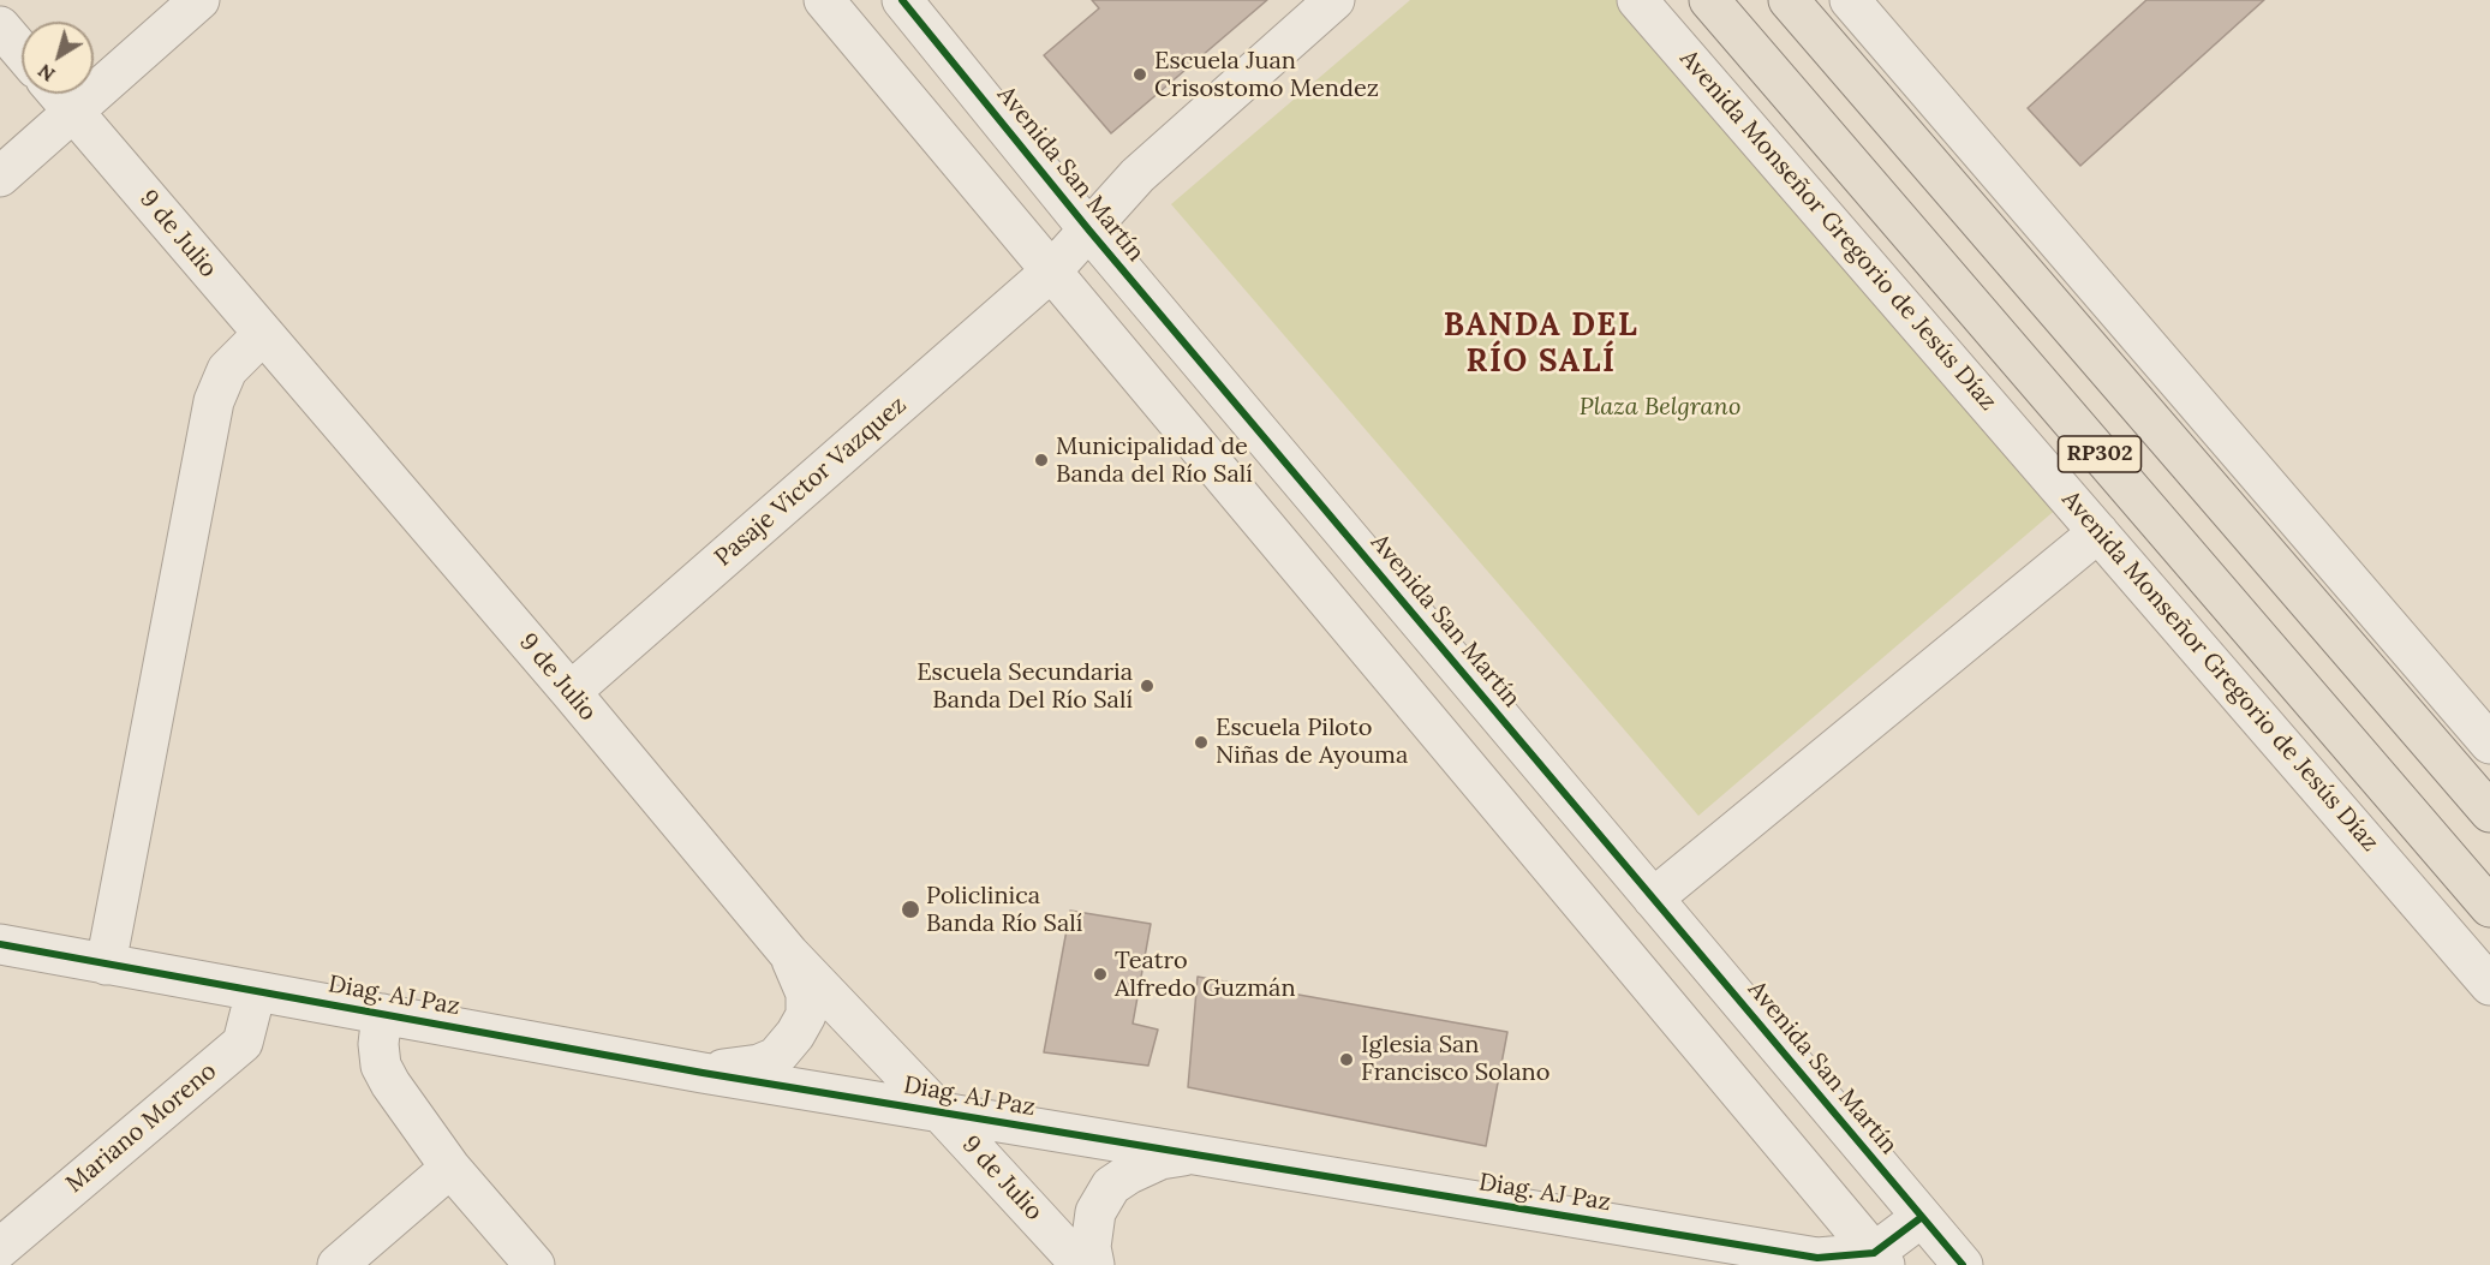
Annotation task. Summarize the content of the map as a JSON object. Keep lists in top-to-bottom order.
{
  "streets": {
    "main road": ["RP302"],
    "street": [
      "Avenida San Martín",
      "Avenida Monseñor Gregorio de Jesús Díaz",
      "9 de Julio",
      "Pasaje Victor Vazquez",
      "Diag. AJ Paz",
      "Mariano Moreno"
    ]
  },
  "crossings": [
    ["Avenida San Martín", "Pasaje Victor Vazquez"],
    ["9 de Julio", "Pasaje Victor Vazquez"],
    ["9 de Julio", "Diag. AJ Paz"],
    ["Diag. AJ Paz", "Mariano Moreno"]
  ],
  "districts": ["BANDA DEL RÍO SALÍ"],
  "parks": ["Plaza Belgrano"],
  "places": [
    "Escuela Juan Crisostomo Mendez",
    "Municipalidad de Banda del Río Salí",
    "Escuela Secundaria Banda Del Río Salí",
    "Escuela Piloto Niñas de Ayouma",
    "Policlinica Banda Río Salí",
    "Teatro Alfredo Guzmán",
    "Iglesia San Francisco Solano"
  ],
  "north": "bottom left"
}
